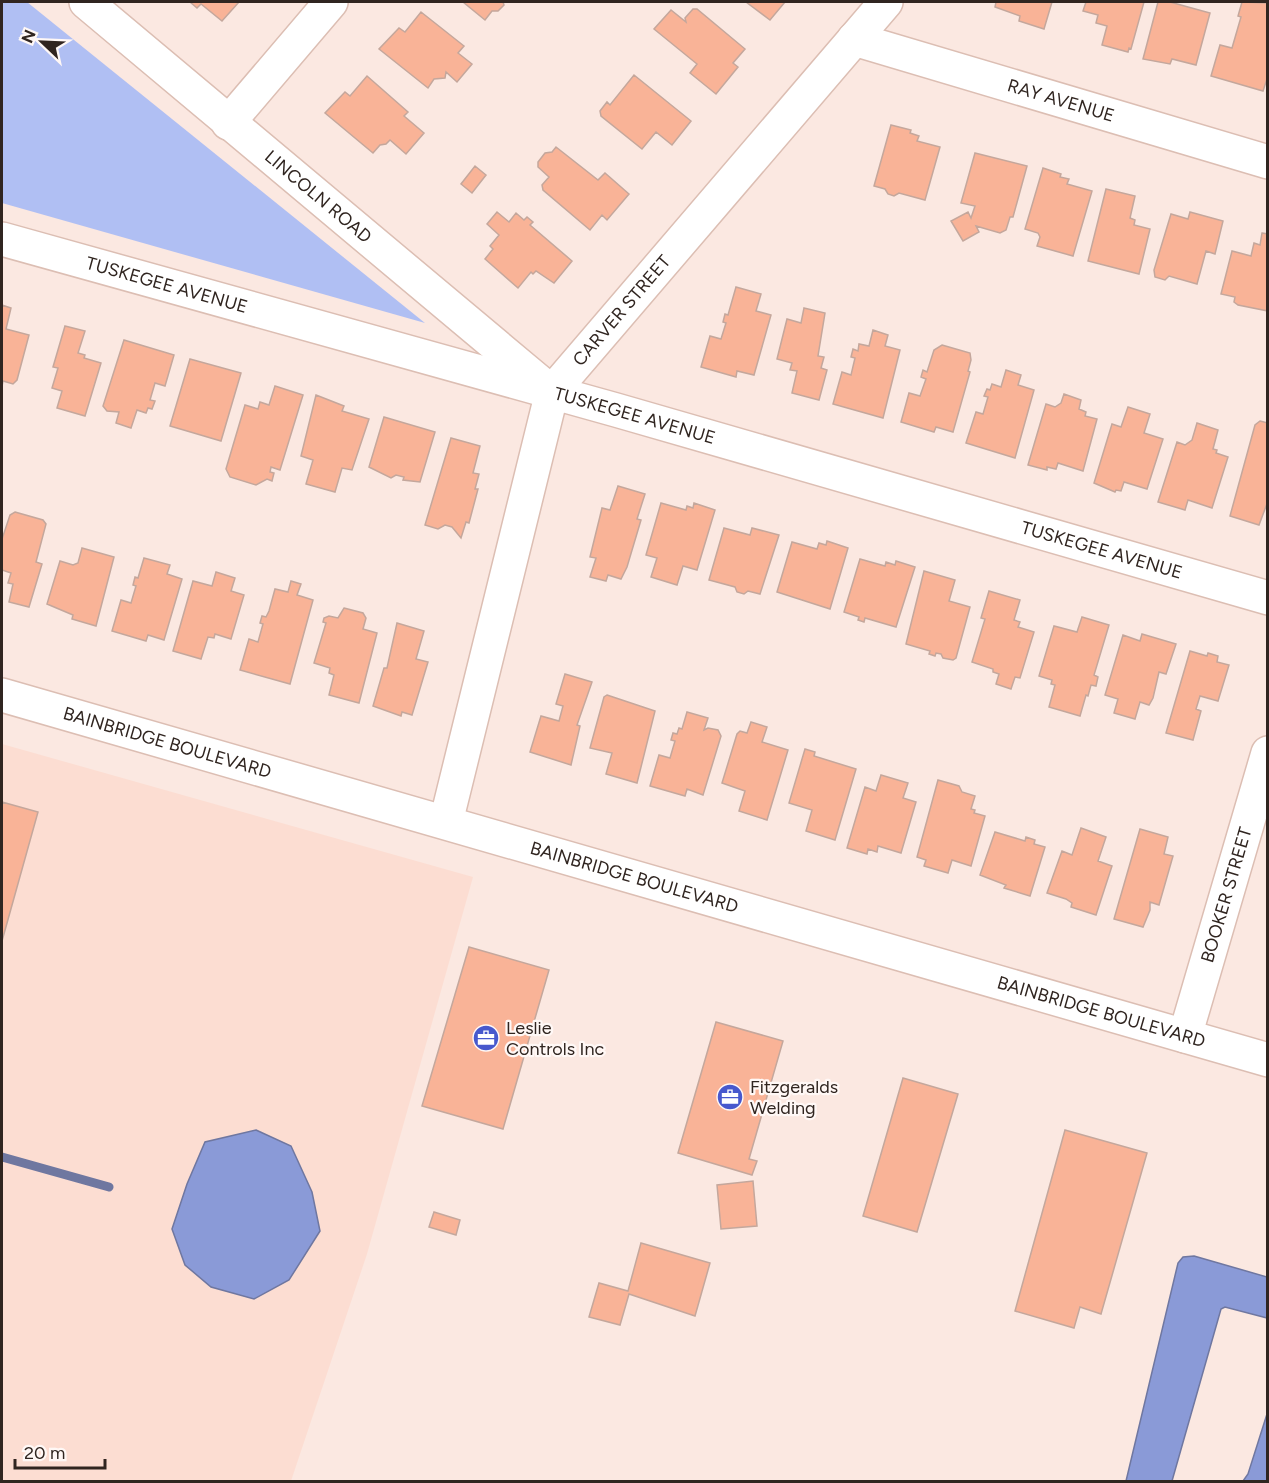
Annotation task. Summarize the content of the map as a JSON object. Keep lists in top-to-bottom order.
{
  "streets": {
    "street": [
      "RAY AVENUE",
      "LINCOLN ROAD",
      "TUSKEGEE AVENUE",
      "CARVER STREET",
      "BAINBRIDGE BOULEVARD",
      "BOOKER STREET"
    ]
  },
  "crossings": [
    ["RAY AVENUE", "CARVER STREET"],
    ["LINCOLN ROAD", "TUSKEGEE AVENUE"],
    ["LINCOLN ROAD", "CARVER STREET"],
    ["TUSKEGEE AVENUE", "CARVER STREET"],
    ["CARVER STREET", "BAINBRIDGE BOULEVARD"],
    ["BAINBRIDGE BOULEVARD", "BOOKER STREET"]
  ],
  "places": {
    "office": ["Leslie Controls Inc", "Fitzgeralds Welding"]
  },
  "scale_bar": "20 m",
  "north": "top left"
}
